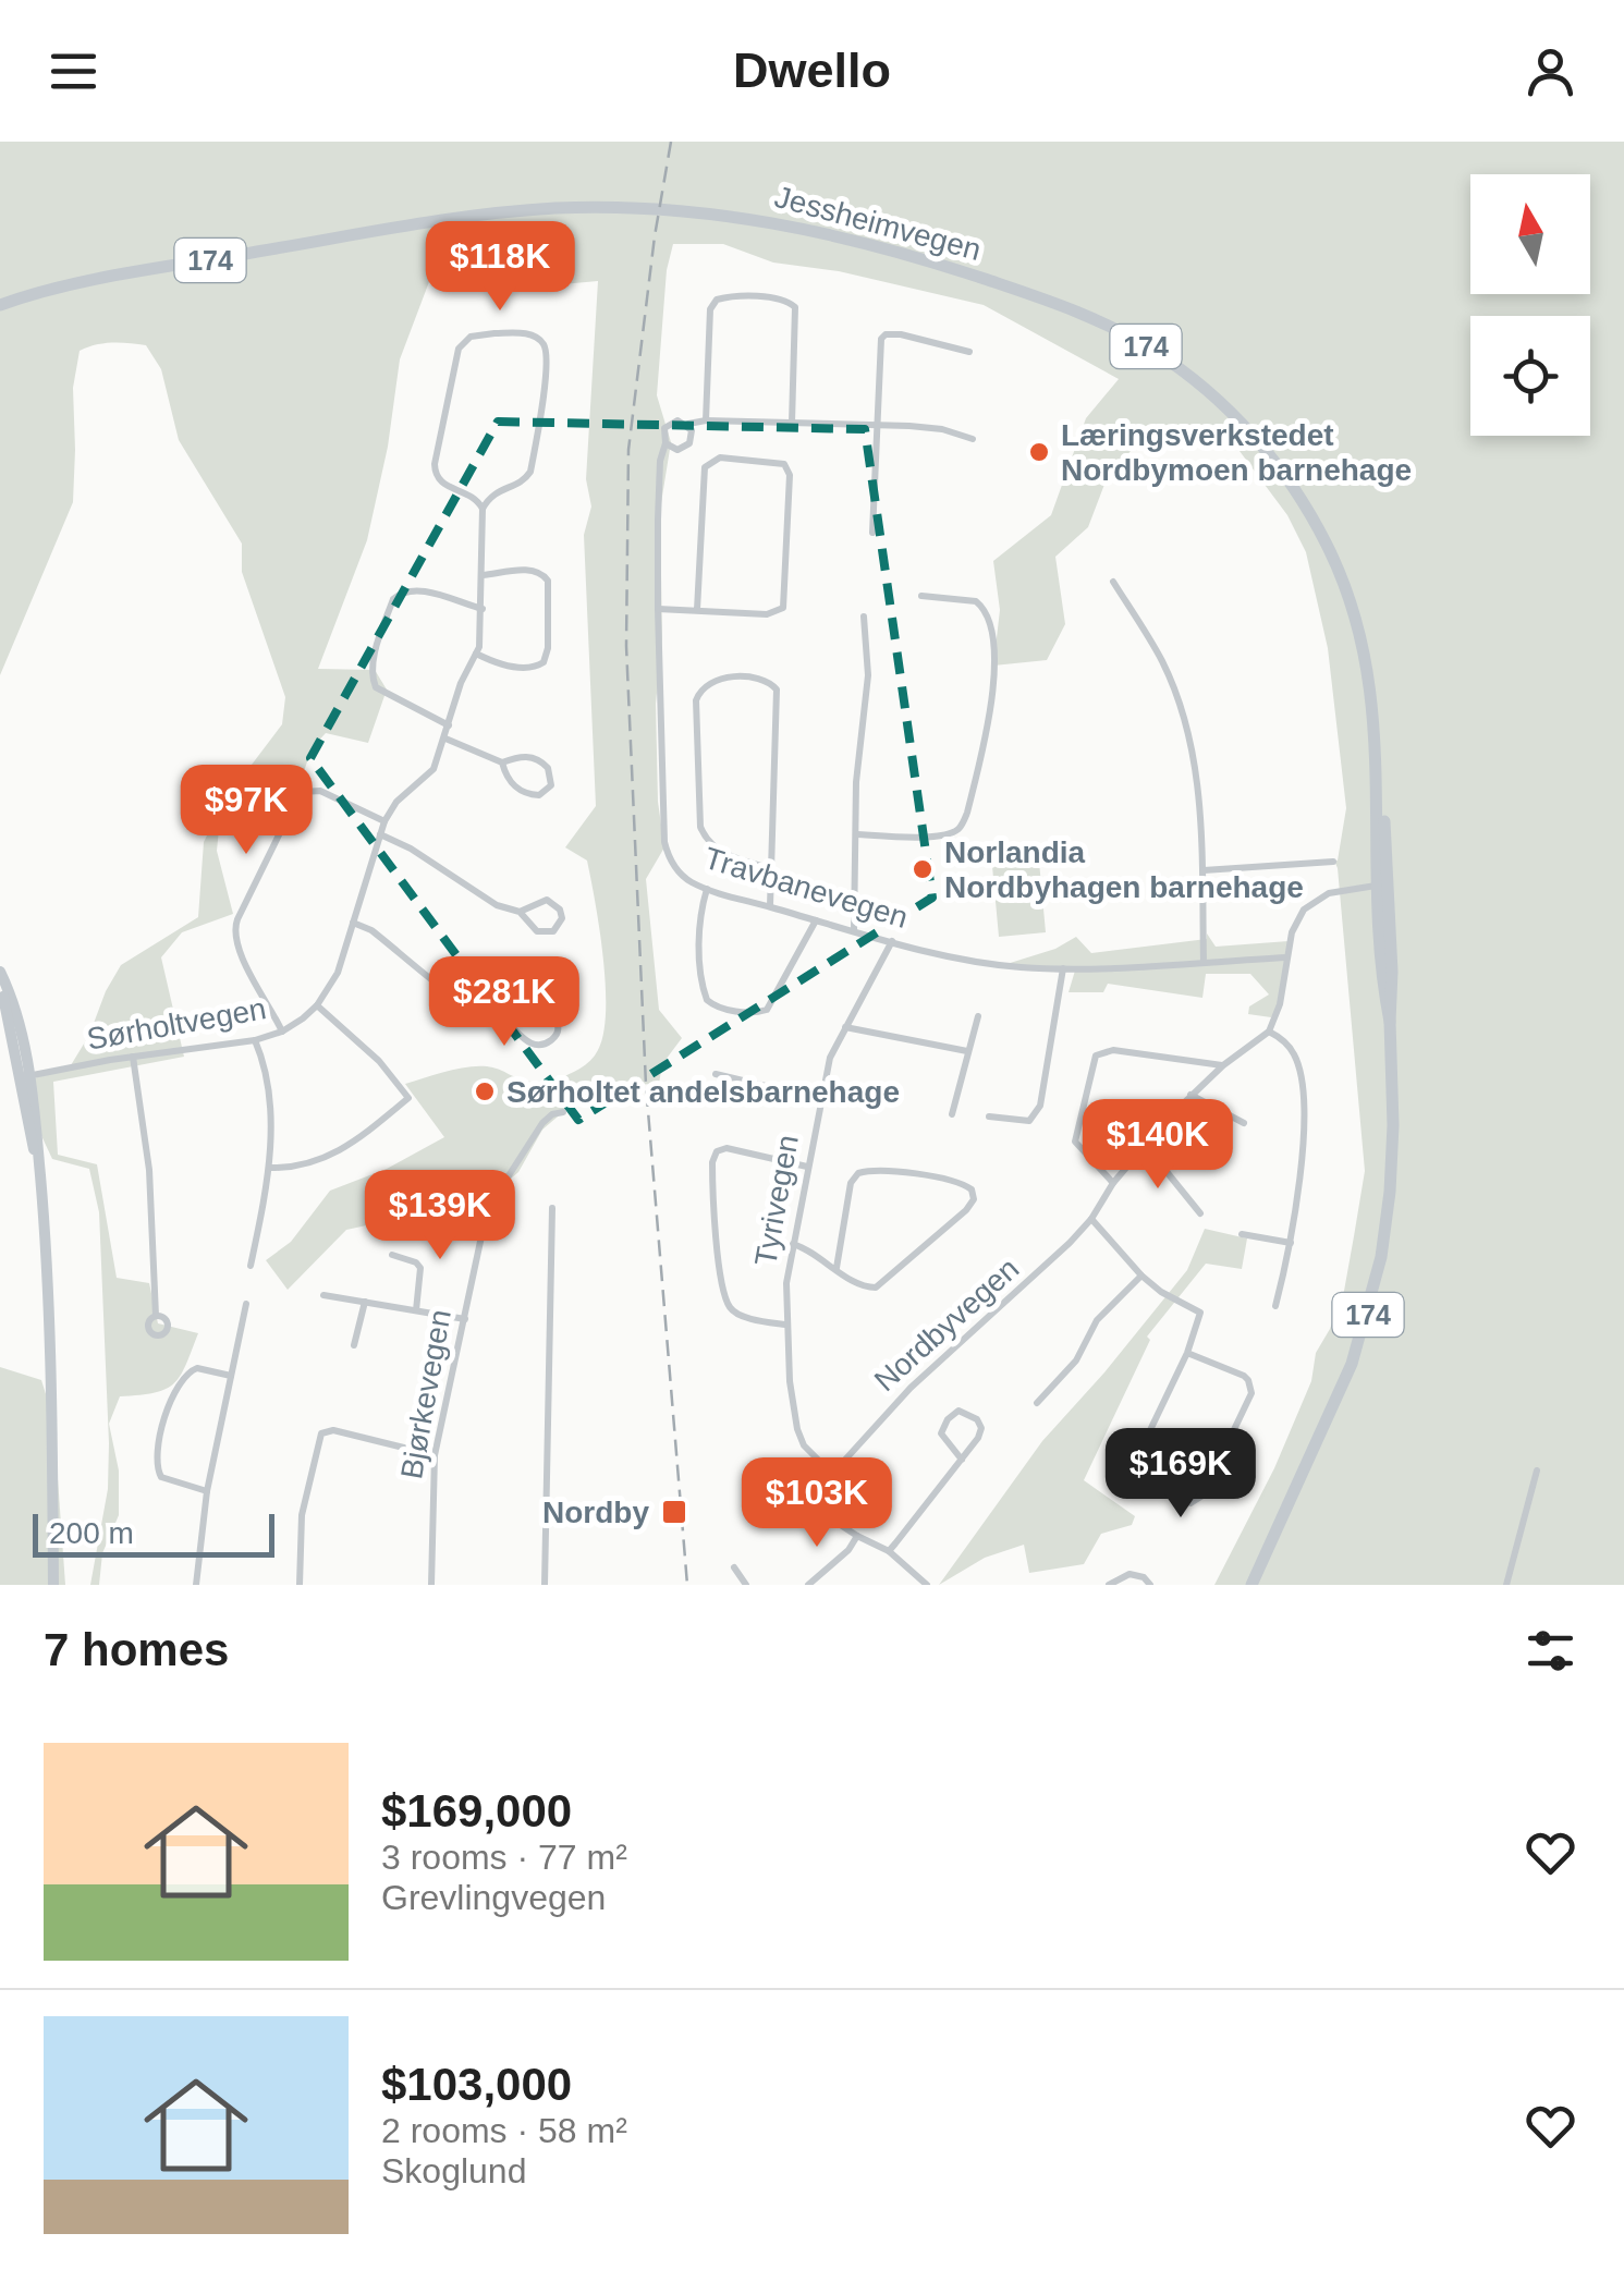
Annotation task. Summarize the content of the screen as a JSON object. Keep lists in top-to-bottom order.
{
  "streets": {
    "main road": ["Jessheimvegen", "174"],
    "street": [
      "Travbanevegen",
      "Sørholtvegen",
      "Tyrivegen",
      "Nordbyvegen",
      "Bjørkevegen"
    ]
  },
  "crossings": [
    ["Travbanevegen", "Tyrivegen"],
    ["Tyrivegen", "Nordbyvegen"]
  ],
  "places": {
    "other": ["Læringsverkstedet Nordbymoen barnehage", "Norlandia Nordbyhagen barnehage", "Sørholtet andelsbarnehage"],
    "transit": ["Nordby"]
  },
  "scale_bar": "200 m",
  "north": "top",
  "page": {
    "header": "Dwello",
    "price": [
      "$118K",
      "$97K",
      "$281K",
      "$140K",
      "$139K",
      "$169K",
      "$103K"
    ],
    "scale": "200 m",
    "heading": "7 homes",
    "list": [
      {
        "name": "$169,000",
        "note": "3 rooms · 77 m² · Grevlingvegen"
      },
      {
        "name": "$103,000",
        "note": "2 rooms · 58 m² · Skoglund"
      }
    ]
  }
}
